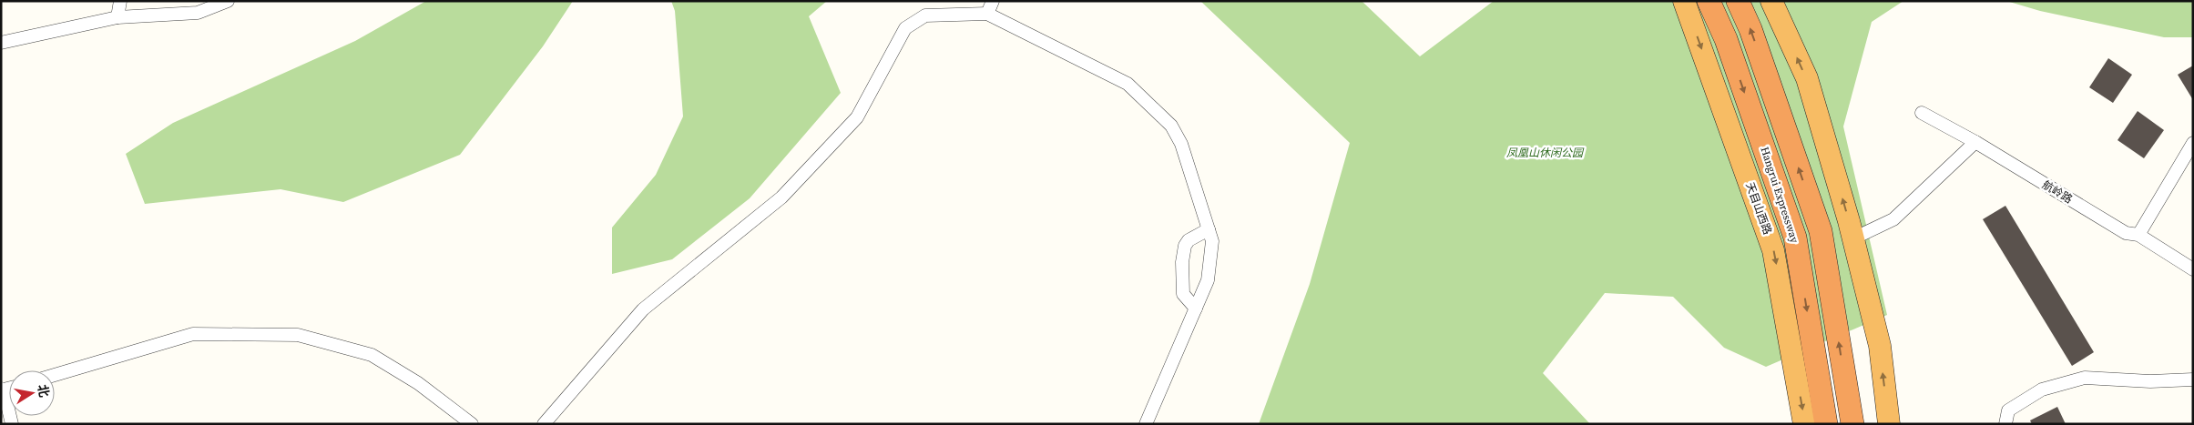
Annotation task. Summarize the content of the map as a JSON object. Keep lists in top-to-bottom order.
{
  "streets": {
    "highway": ["Hangrui Expressway", "天目山西路"],
    "street": ["航岭路"]
  },
  "parks": ["凤凰山休闲公园"],
  "north": "right"
}
